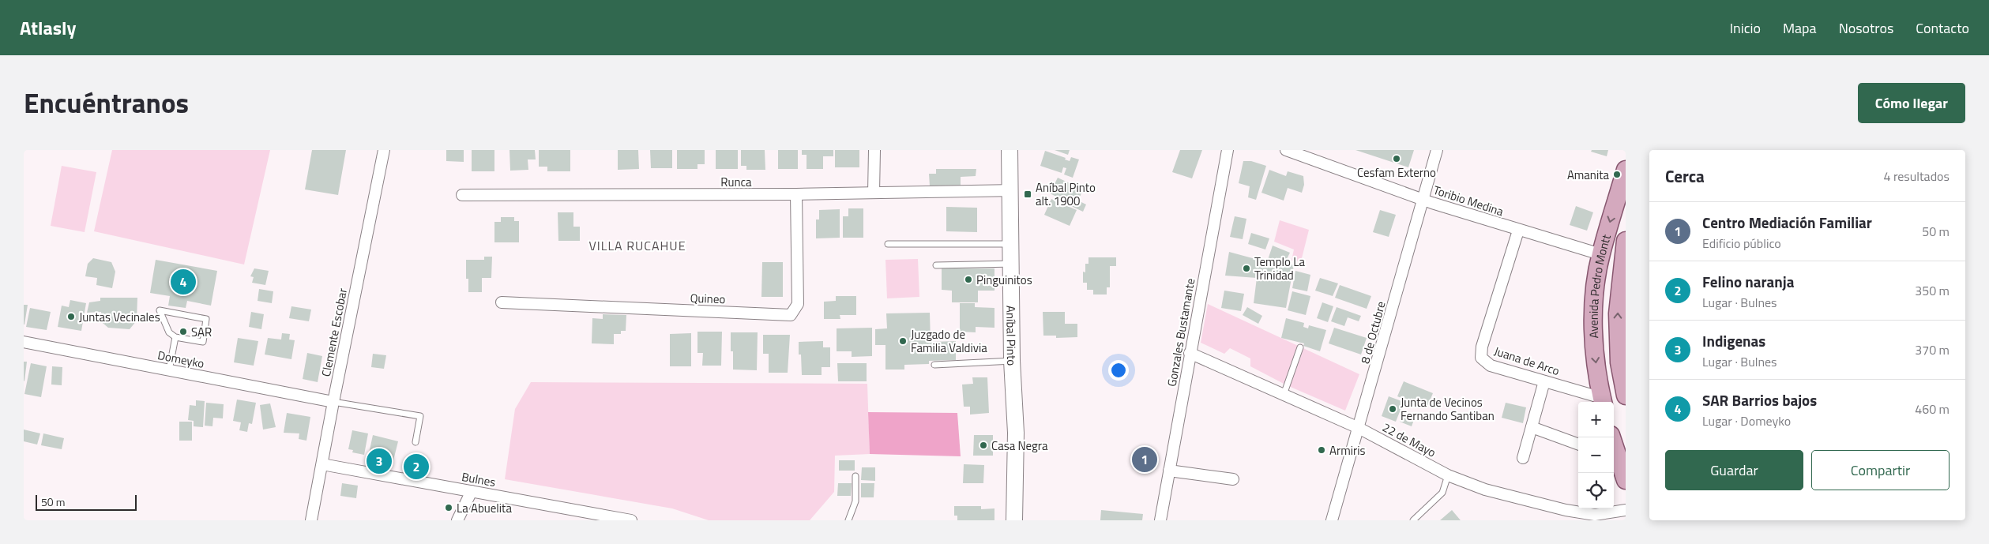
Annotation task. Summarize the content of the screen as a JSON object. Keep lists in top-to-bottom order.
{
  "streets": {
    "main road": ["Avenida Pedro Montt", "Aníbal Pinto"],
    "street": [
      "Runca",
      "Toribio Medina",
      "Quineo",
      "Clemente Escobar",
      "Gonzales Bustamante",
      "8 de Octubre",
      "Domeyko",
      "Juana de Arco",
      "22 de Mayo",
      "Bulnes"
    ]
  },
  "crossings": [
    ["Runca", "Quineo"],
    ["Runca", "Aníbal Pinto"],
    ["Toribio Medina", "Avenida Pedro Montt"],
    ["Toribio Medina", "8 de Octubre"],
    ["Toribio Medina", "Juana de Arco"],
    ["Avenida Pedro Montt", "Juana de Arco"],
    ["Clemente Escobar", "Domeyko"],
    ["Clemente Escobar", "Bulnes"],
    ["Gonzales Bustamante", "22 de Mayo"],
    ["8 de Octubre", "22 de Mayo"]
  ],
  "districts": ["VILLA RUCAHUE"],
  "places": {
    "other": [
      "Cesfam Externo",
      "Amanita",
      "Templo La Trinidad",
      "Pinguinitos",
      "Juntas Vecinales",
      "SAR",
      "Juzgado de Familia Valdivia",
      "Junta de Vecinos Fernando Santiban",
      "Casa Negra",
      "Armiris",
      "La Abuelita"
    ],
    "transit": ["Aníbal Pinto alt. 1900"]
  },
  "scale_bar": "50 m",
  "page": {
    "header": "Atlasly",
    "nav": [
      "Inicio",
      "Mapa",
      "Nosotros",
      "Contacto"
    ],
    "title": "Encuéntranos",
    "buttons": [
      "Cómo llegar",
      ["Guardar", "Compartir"]
    ],
    "heading": ["Cerca", "4 resultados"],
    "list": [
      {
        "mark": "1",
        "name": "Centro Mediación Familiar",
        "note": "Edificio público",
        "value": "50 m"
      },
      {
        "mark": "2",
        "name": "Felino naranja",
        "note": "Lugar · Bulnes",
        "value": "350 m"
      },
      {
        "mark": "3",
        "name": "Indigenas",
        "note": "Lugar · Bulnes",
        "value": "370 m"
      },
      {
        "mark": "4",
        "name": "SAR Barrios bajos",
        "note": "Lugar · Domeyko",
        "value": "460 m"
      }
    ],
    "pins": [
      "4",
      "1",
      "3",
      "2"
    ],
    "map_buttons": ["+", "−"],
    "scale": "50 m"
  }
}
